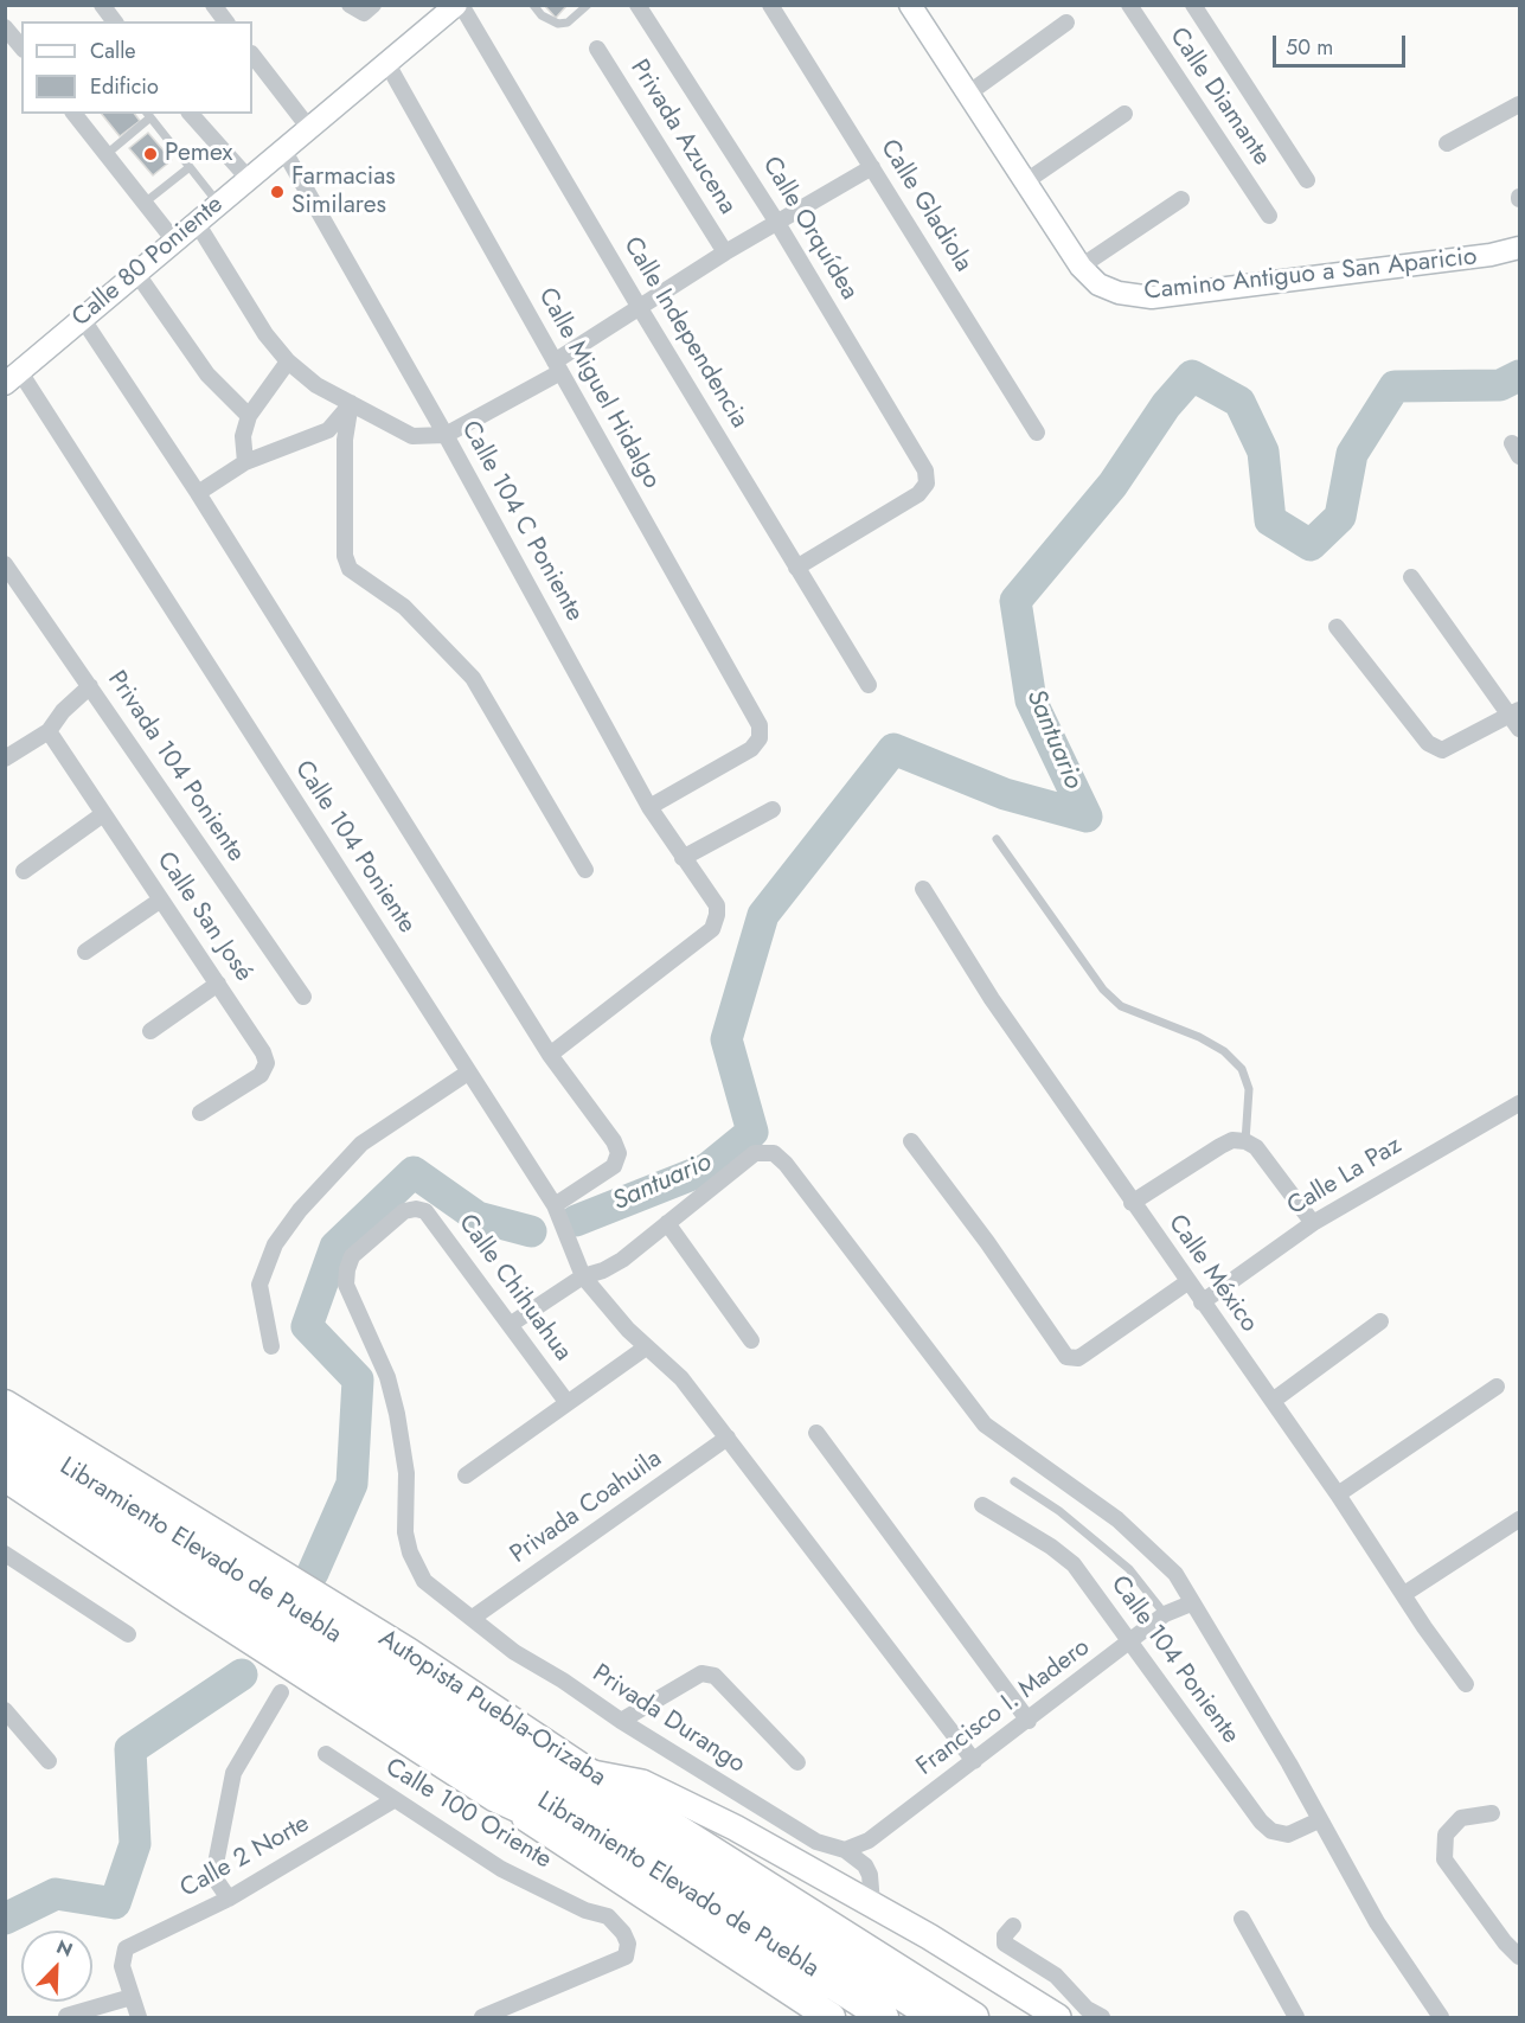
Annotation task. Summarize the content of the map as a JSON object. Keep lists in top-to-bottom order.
{
  "streets": {
    "highway": ["Libramiento Elevado de Puebla", "Autopista Puebla-Orizaba"],
    "street": [
      "Calle Diamante",
      "Privada Azucena",
      "Calle Gladiola",
      "Calle Orquídea",
      "Calle 80 Poniente",
      "Camino Antiguo a San Aparicio",
      "Calle Independencia",
      "Calle Miguel Hidalgo",
      "Calle 104 C Poniente",
      "Privada 104 Poniente",
      "Calle 104 Poniente",
      "Calle San José",
      "Calle La Paz",
      "Calle México",
      "Calle Chihuahua",
      "Privada Coahuila",
      "Francisco I. Madero",
      "Privada Durango",
      "Calle 100 Oriente",
      "Calle 2 Norte"
    ]
  },
  "crossings": [
    ["Privada Azucena", "Calle Gladiola"],
    ["Privada Azucena", "Calle Orquídea"],
    ["Privada Azucena", "Calle Independencia"],
    ["Privada Azucena", "Calle Miguel Hidalgo"],
    ["Privada Azucena", "Calle 104 C Poniente"],
    ["Calle Orquídea", "Calle Independencia"],
    ["Calle 80 Poniente", "Calle Miguel Hidalgo"],
    ["Calle 80 Poniente", "Calle 104 C Poniente"],
    ["Calle 80 Poniente", "Calle 104 Poniente"],
    ["Calle Miguel Hidalgo", "Calle 104 C Poniente"],
    ["Calle 104 Poniente", "Privada Coahuila"],
    ["Calle 104 Poniente", "Francisco I. Madero"],
    ["Calle La Paz", "Calle México"],
    ["Calle Chihuahua", "Privada Durango"],
    ["Privada Coahuila", "Privada Durango"],
    ["Francisco I. Madero", "Privada Durango"],
    ["Calle 100 Oriente", "Calle 2 Norte"]
  ],
  "water": ["Santuario"],
  "places": ["Pemex", "Farmacias Similares"],
  "legend": ["Calle", "Edificio"],
  "scale_bar": "50 m",
  "north": "top right"
}
